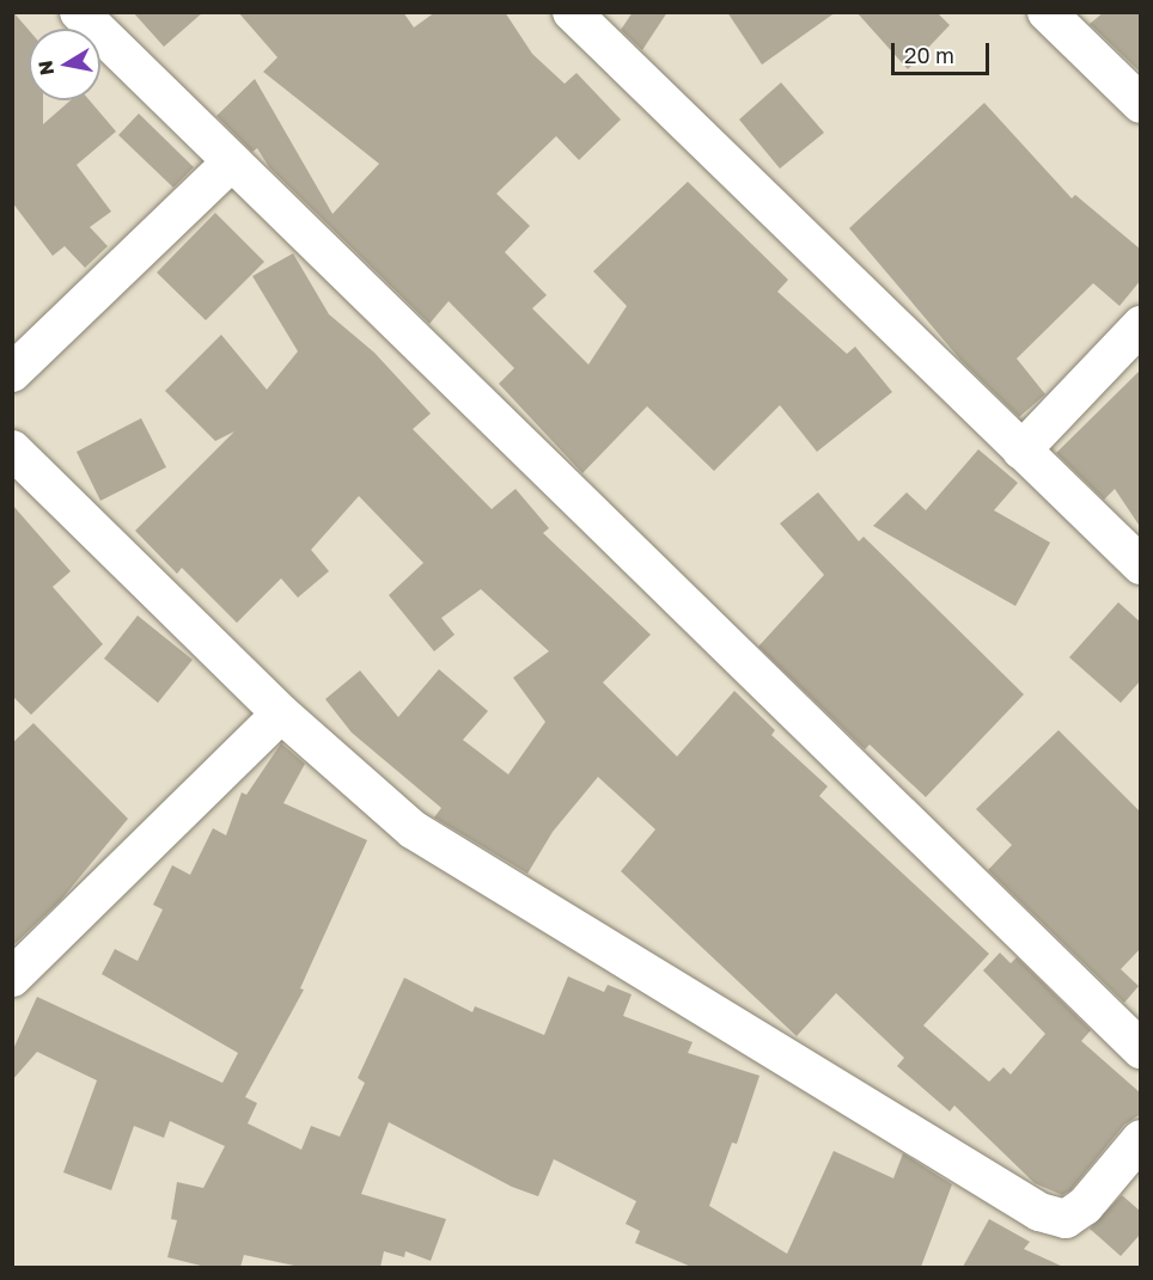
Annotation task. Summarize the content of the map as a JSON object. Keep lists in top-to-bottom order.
{
  "scale_bar": "20 m",
  "north": "left"
}
